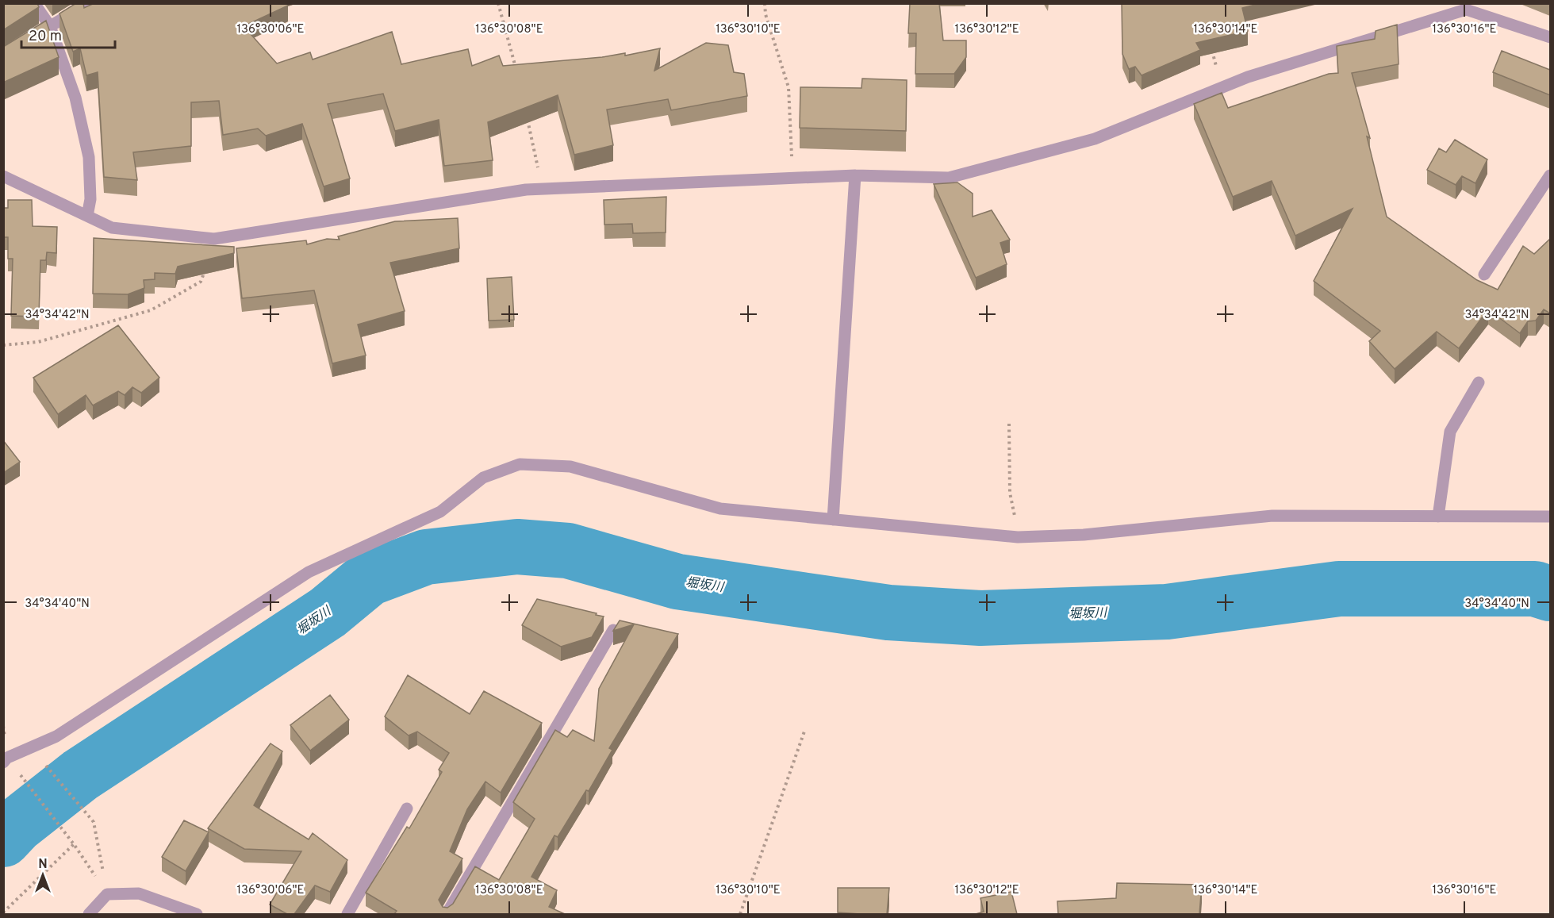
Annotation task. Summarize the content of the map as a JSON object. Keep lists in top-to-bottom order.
{
  "water": ["堀坂川"],
  "scale_bar": "20 m",
  "north": "top",
  "coordinates": [
    "136°30'06\"E",
    "136°30'08\"E",
    "136°30'10\"E",
    "136°30'12\"E",
    "136°30'14\"E",
    "136°30'16\"E",
    "34°34'42\"N",
    "34°34'40\"N"
  ]
}
